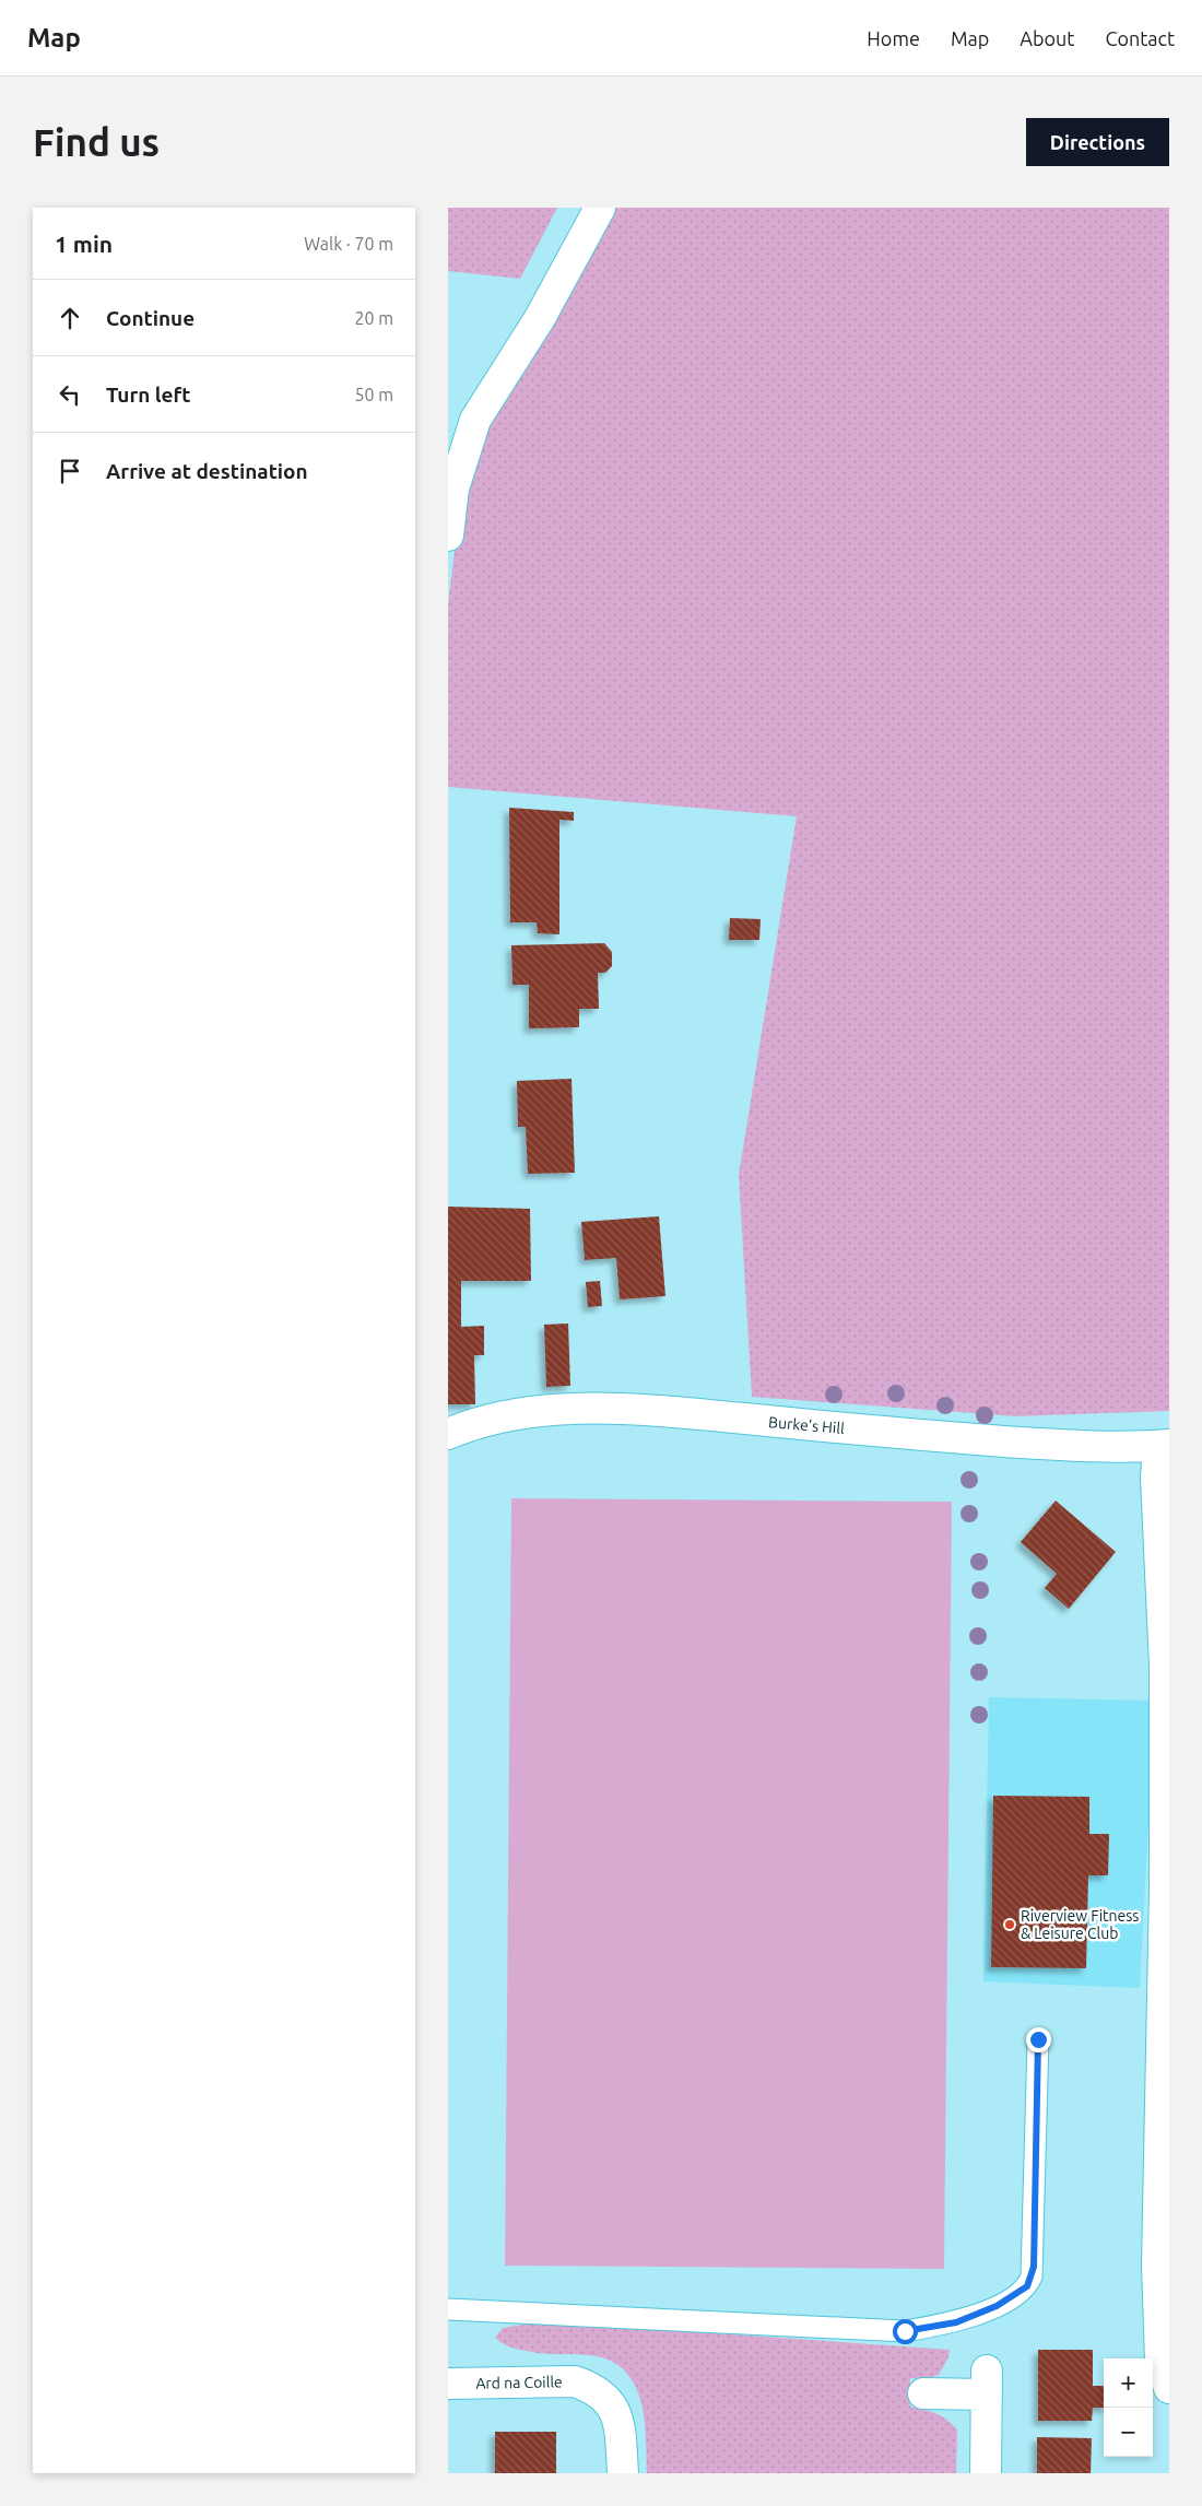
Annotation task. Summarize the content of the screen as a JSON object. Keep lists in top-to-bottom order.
{
  "streets": {
    "street": ["Burke's Hill", "Ard na Coille"]
  },
  "places": ["Riverview Fitness & Leisure Club"],
  "page": {
    "header": "Map",
    "nav": [
      "Home",
      "Map",
      "About",
      "Contact"
    ],
    "buttons": "Directions",
    "title": "Find us",
    "heading": ["1 min", "Walk · 70 m"],
    "list": [
      ["Continue", "20 m"],
      ["Turn left", "50 m"],
      "Arrive at destination"
    ],
    "map_buttons": ["+", "−"]
  }
}
